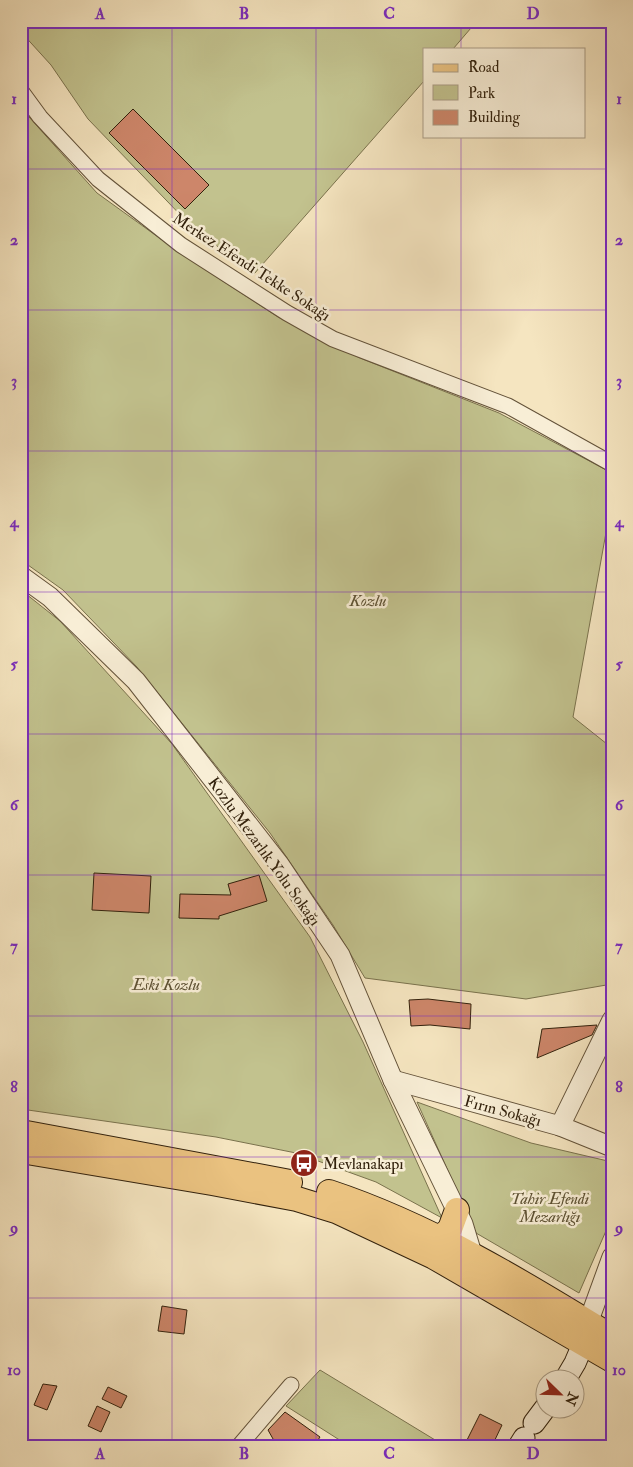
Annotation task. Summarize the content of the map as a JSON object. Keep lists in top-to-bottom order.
{
  "streets": {
    "street": ["Merkez Efendi Tekke Sokağı", "Kozlu Mezarlık Yolu Sokağı", "Fırın Sokağı"]
  },
  "crossings": [
    ["Kozlu Mezarlık Yolu Sokağı", "Fırın Sokağı"]
  ],
  "parks": ["Kozlu", "Eski Kozlu", "Tahir Efendi Mezarlığı"],
  "places": {
    "bus stop": ["Mevlanakapı"]
  },
  "legend": ["Road", "Park", "Building"],
  "north": "bottom right",
  "grid": {
    "columns": [
      "A",
      "B",
      "C",
      "D"
    ],
    "rows": [
      "1",
      "2",
      "3",
      "4",
      "5",
      "6",
      "7",
      "8",
      "9",
      "10"
    ]
  }
}
